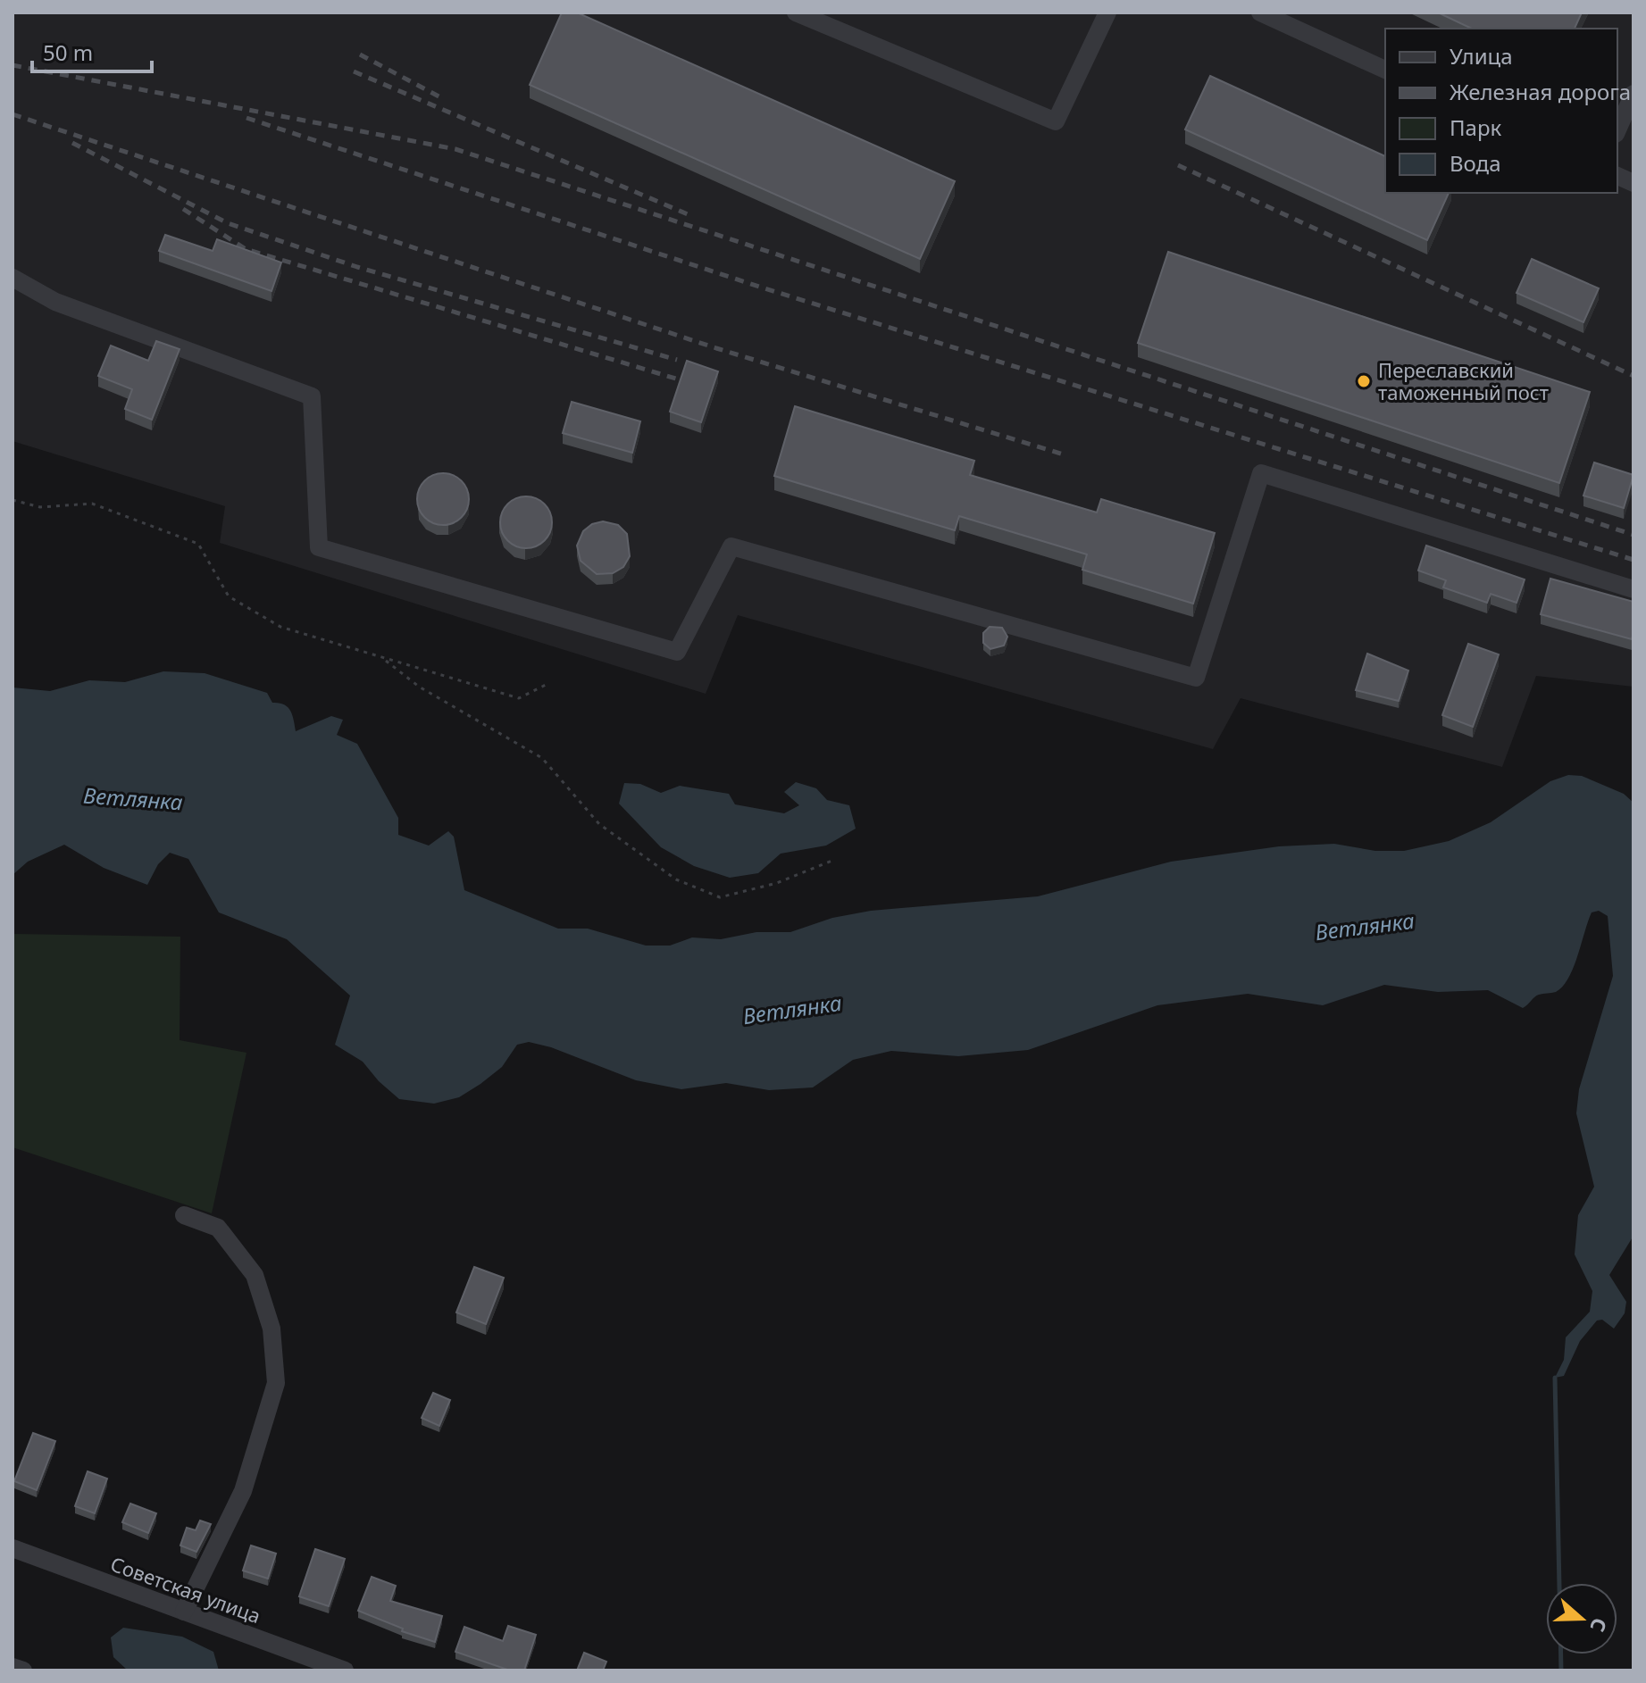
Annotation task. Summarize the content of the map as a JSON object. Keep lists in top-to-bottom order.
{
  "streets": {
    "street": ["Советская улица"]
  },
  "water": ["Ветлянка"],
  "places": ["Переславский таможенный пост"],
  "legend": [
    "Улица",
    "Железная дорога",
    "Парк",
    "Вода"
  ],
  "scale_bar": "50 m",
  "north": "right"
}
